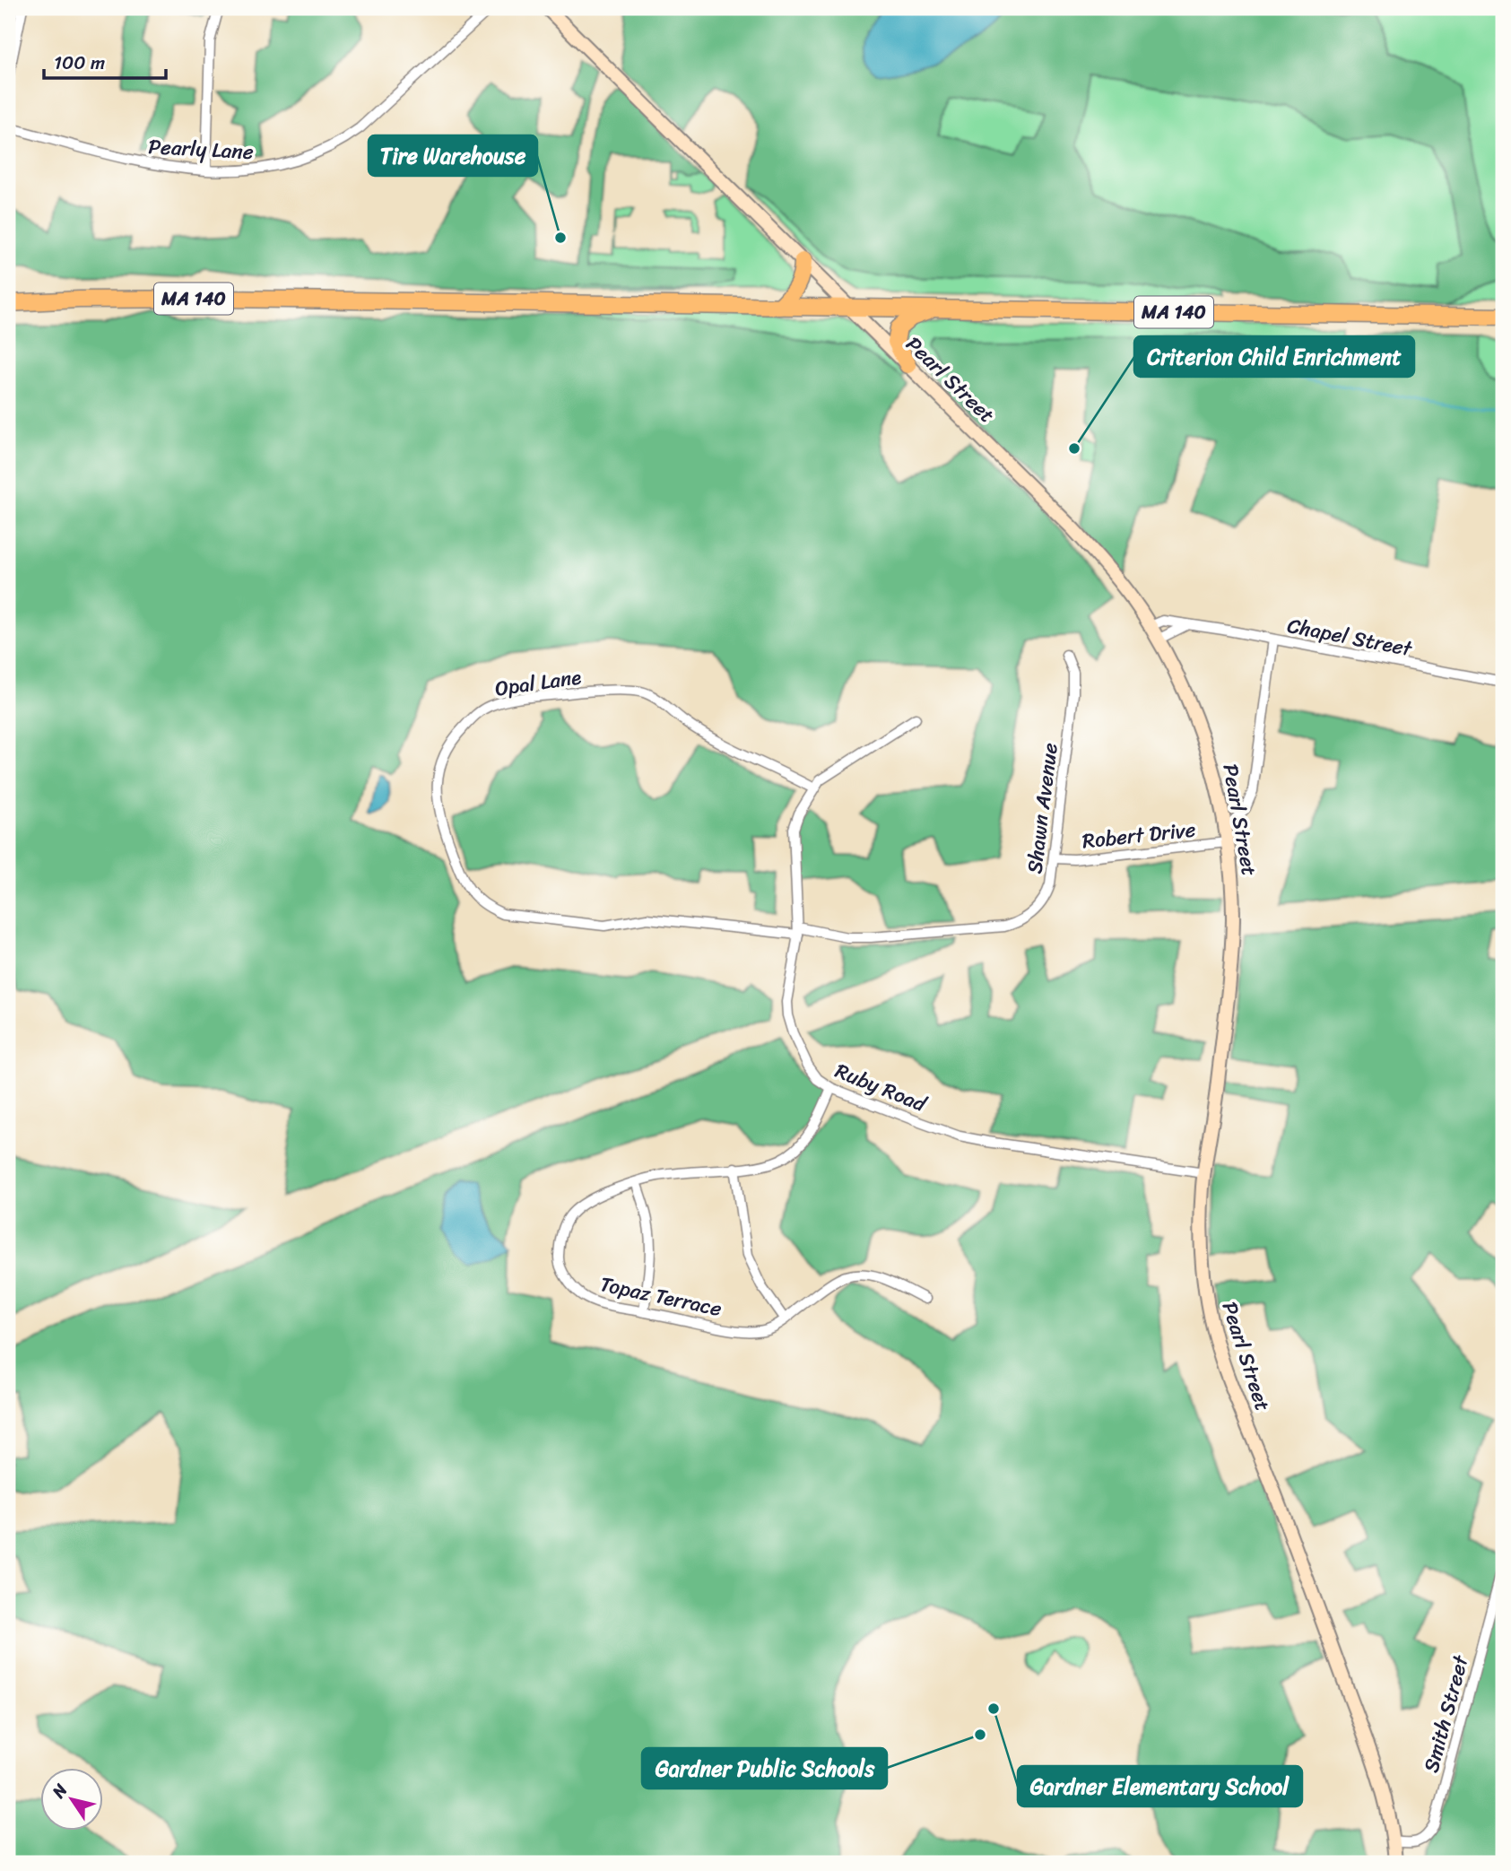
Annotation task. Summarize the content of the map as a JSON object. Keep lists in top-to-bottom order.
{
  "streets": {
    "highway": ["MA 140"],
    "main road": ["Pearl Street"],
    "street": [
      "Pearly Lane",
      "Chapel Street",
      "Opal Lane",
      "Shawn Avenue",
      "Robert Drive",
      "Ruby Road",
      "Topaz Terrace",
      "Smith Street"
    ]
  },
  "crossings": [
    ["MA 140", "Pearl Street"],
    ["Pearl Street", "Chapel Street"],
    ["Pearl Street", "Robert Drive"],
    ["Pearl Street", "Ruby Road"],
    ["Pearl Street", "Smith Street"],
    ["Opal Lane", "Shawn Avenue"],
    ["Opal Lane", "Ruby Road"],
    ["Shawn Avenue", "Robert Drive"],
    ["Shawn Avenue", "Ruby Road"],
    ["Ruby Road", "Topaz Terrace"]
  ],
  "places": [
    "Tire Warehouse",
    "Criterion Child Enrichment",
    "Gardner Elementary School",
    "Gardner Public Schools"
  ],
  "scale_bar": "100 m",
  "north": "top left"
}
